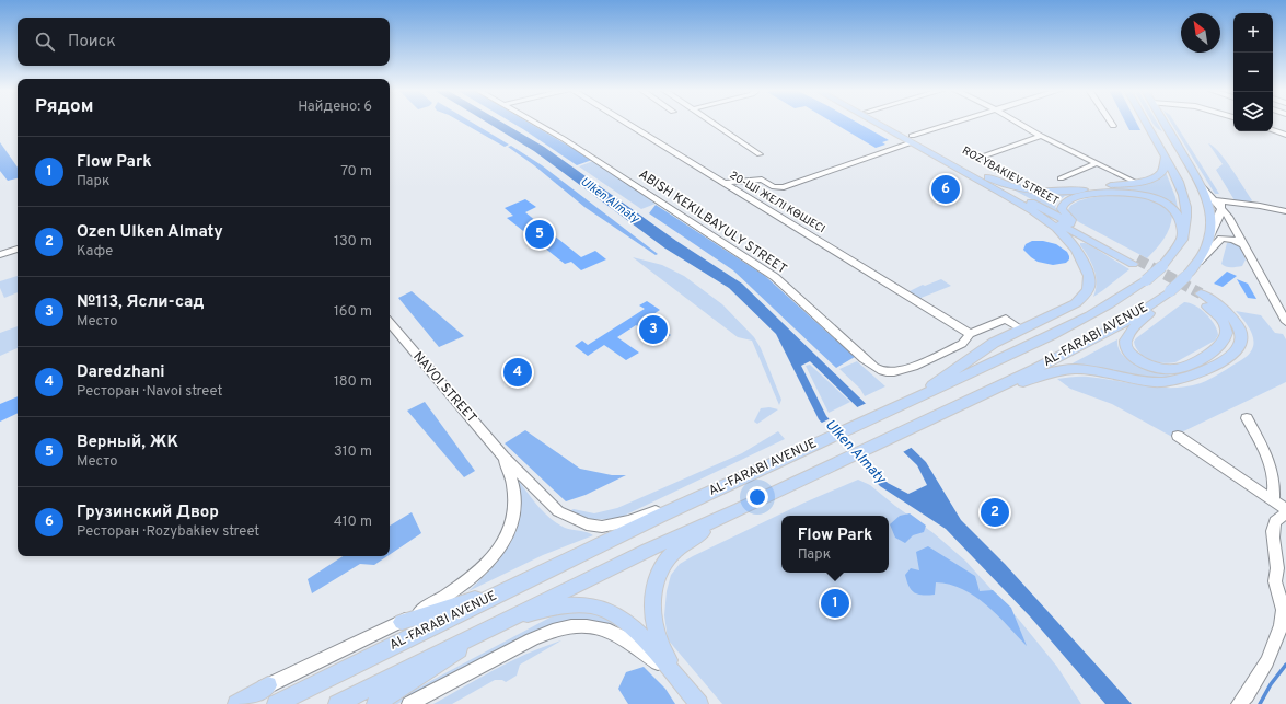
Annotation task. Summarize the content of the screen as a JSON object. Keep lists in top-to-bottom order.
{
  "streets": {
    "main road": ["ROZYBAKIEV STREET", "AL-FARABI AVENUE"],
    "street": ["20-ШІ ЖЕЛІ КӨШЕСІ", "ABISH KEKILBAYULY STREET", "NAVOI STREET"]
  },
  "crossings": [
    ["20-ШІ ЖЕЛІ КӨШЕСІ", "ABISH KEKILBAYULY STREET"],
    ["AL-FARABI AVENUE", "NAVOI STREET"]
  ],
  "water": ["Ulken Almaty"],
  "north": "top left",
  "page": {
    "map_buttons": ["+", "−"],
    "search": "Поиск",
    "heading": ["Рядом", "Найдено: 6"],
    "list": [
      {
        "mark": "1",
        "name": "Flow Park",
        "note": "Парк",
        "value": "70 m"
      },
      {
        "mark": "2",
        "name": "Ozen Ulken Almaty",
        "note": "Кафе",
        "value": "130 m"
      },
      {
        "mark": "3",
        "name": "№113, Ясли-сад",
        "note": "Место",
        "value": "160 m"
      },
      {
        "mark": "4",
        "name": "Daredzhani",
        "note": "Ресторан · Navoi street",
        "value": "180 m"
      },
      {
        "mark": "5",
        "name": "Верный, ЖК",
        "note": "Место",
        "value": "310 m"
      },
      {
        "mark": "6",
        "name": "Грузинский Двор",
        "note": "Ресторан · Rozybakiev street",
        "value": "410 m"
      }
    ],
    "pins": [
      "6",
      "5",
      "3",
      "4",
      "2",
      "1"
    ],
    "popup": ["Flow Park", "Парк"]
  }
}
